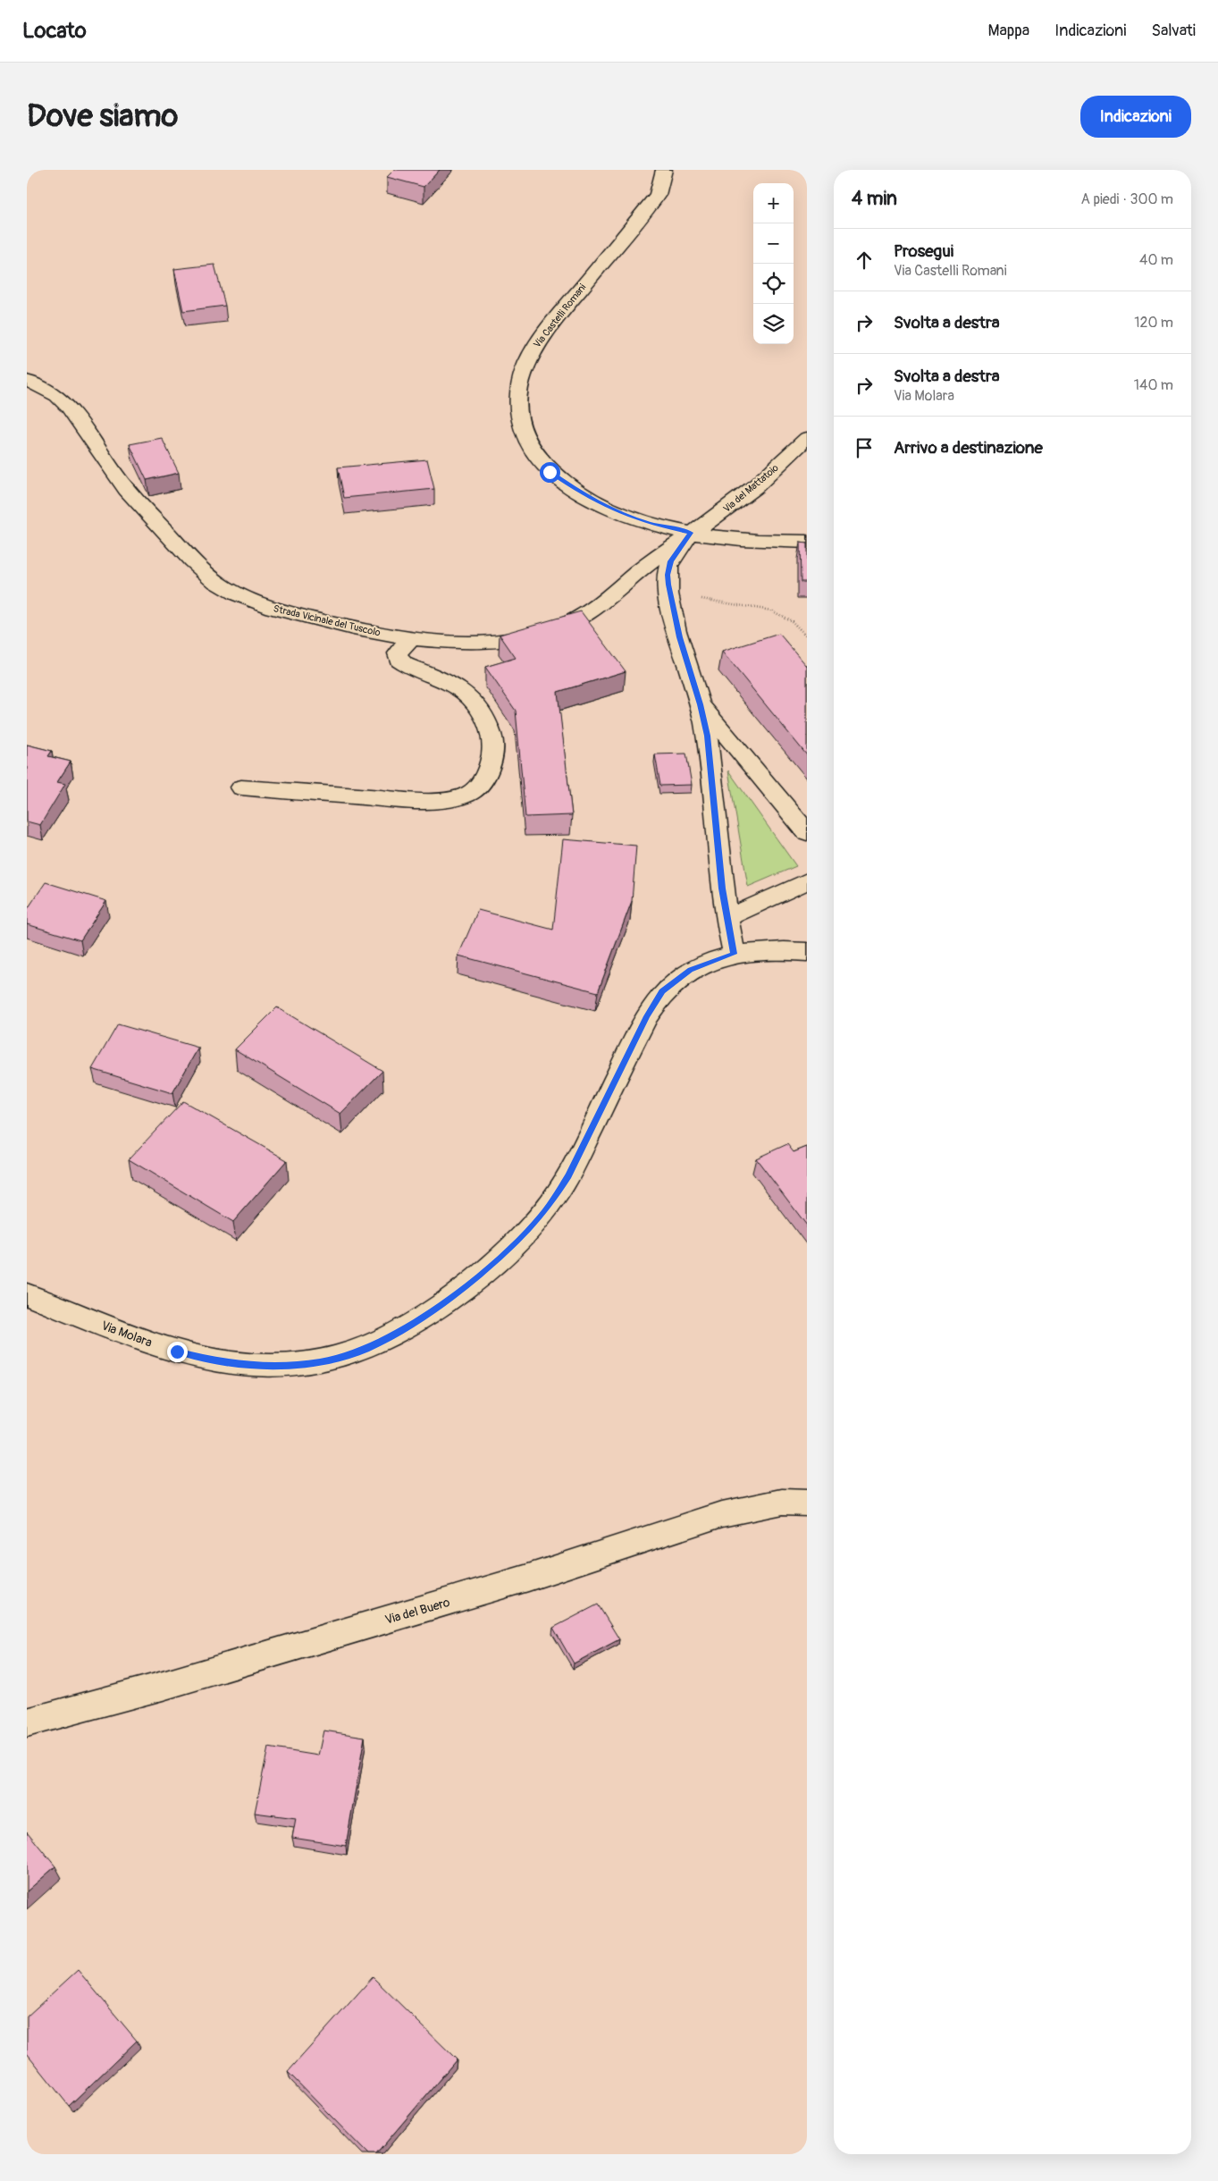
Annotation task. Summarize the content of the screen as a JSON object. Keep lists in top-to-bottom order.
{
  "streets": {
    "street": [
      "Via Castelli Romani",
      "Via del Mattatoio",
      "Strada Vicinale del Tuscolo",
      "Via Molara",
      "Via del Buero"
    ]
  },
  "crossings": [
    ["Via Castelli Romani", "Via del Mattatoio"],
    ["Via Castelli Romani", "Strada Vicinale del Tuscolo"],
    ["Via del Mattatoio", "Strada Vicinale del Tuscolo"]
  ],
  "page": {
    "header": "Locato",
    "nav": ["Mappa", "Indicazioni", "Salvati"],
    "buttons": "Indicazioni",
    "title": "Dove siamo",
    "heading": ["4 min", "A piedi · 300 m"],
    "map_buttons": ["+", "−"],
    "list": [
      ["Prosegui", "Via Castelli Romani", "40 m"],
      ["Svolta a destra", "120 m"],
      ["Svolta a destra", "Via Molara", "140 m"],
      "Arrivo a destinazione"
    ]
  }
}
